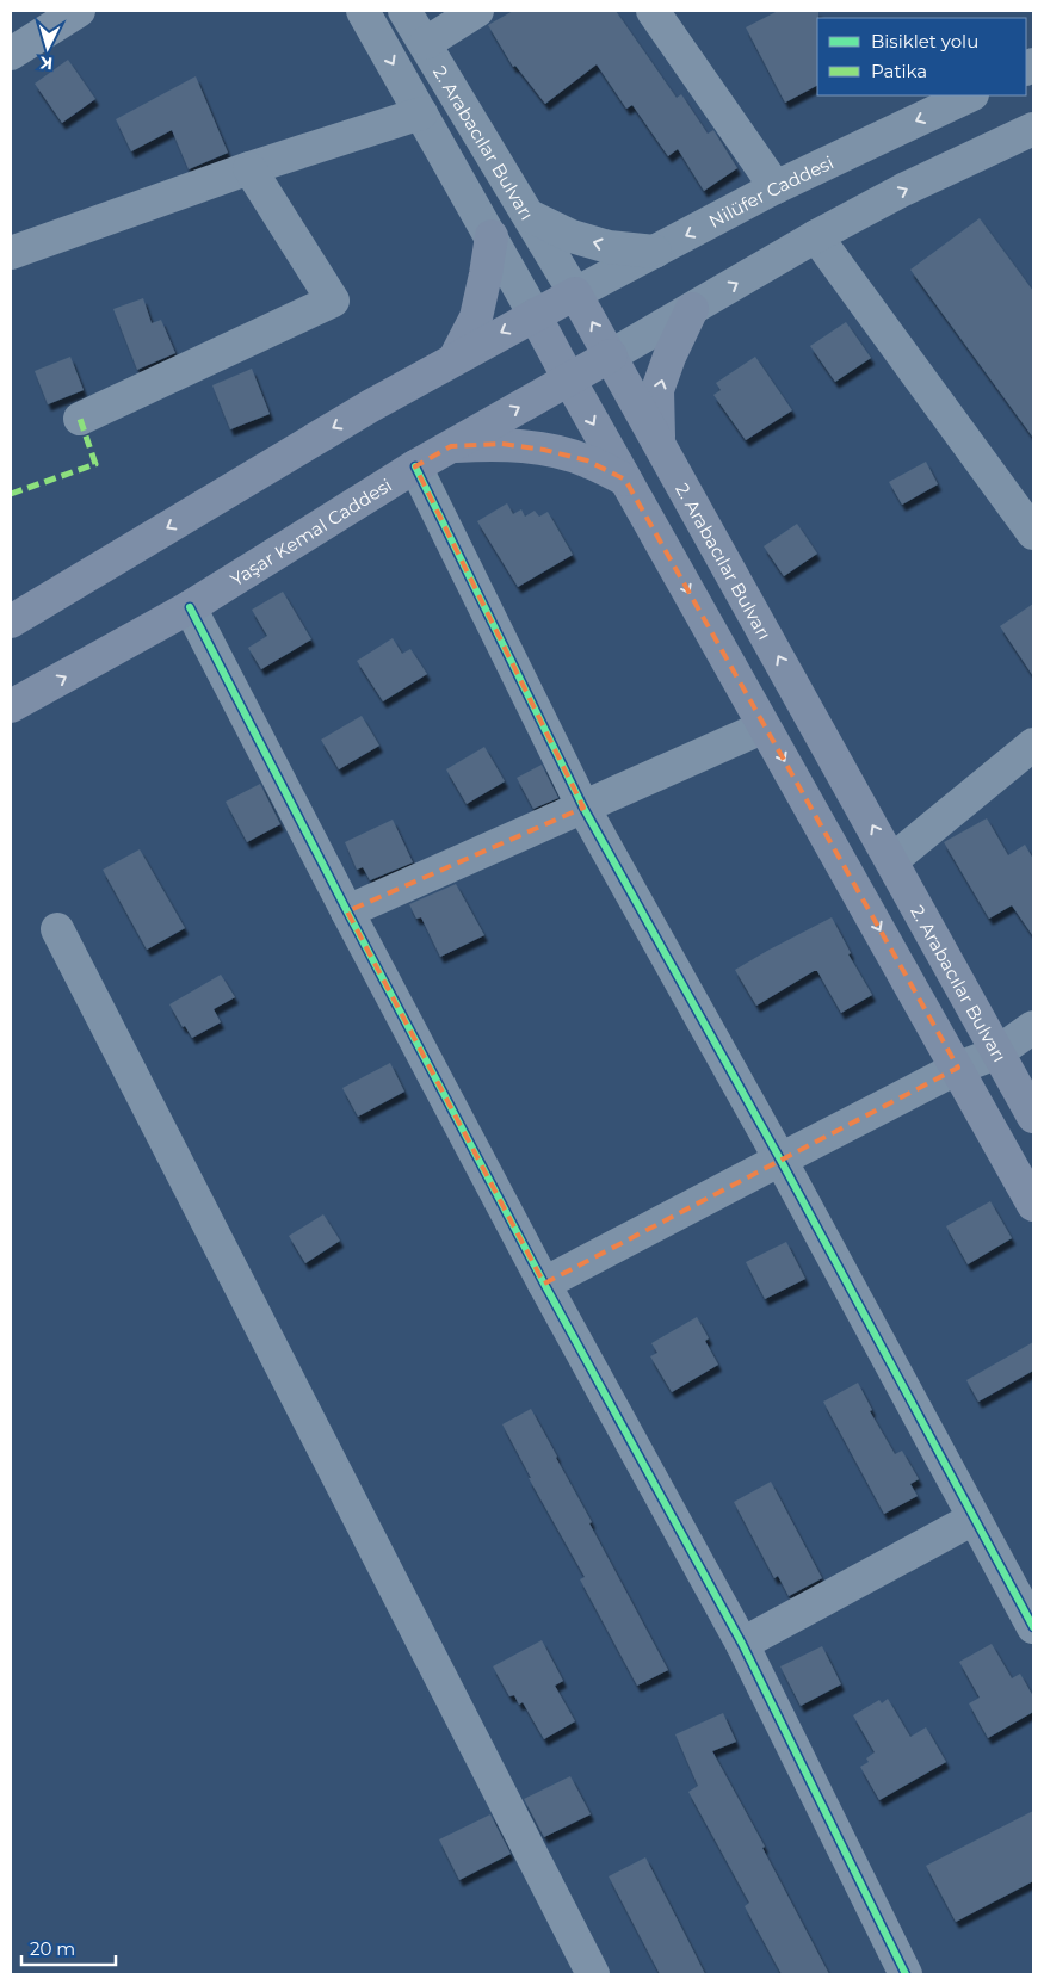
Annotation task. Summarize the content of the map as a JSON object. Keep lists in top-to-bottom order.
{
  "streets": {
    "main road": ["2. Arabacılar Bulvarı", "Yaşar Kemal Caddesi"],
    "street": ["Nilüfer Caddesi"]
  },
  "crossings": [
    ["2. Arabacılar Bulvarı", "Nilüfer Caddesi"],
    ["2. Arabacılar Bulvarı", "Yaşar Kemal Caddesi"]
  ],
  "legend": ["Bisiklet yolu", "Patika"],
  "scale_bar": "20 m",
  "north": "bottom"
}
